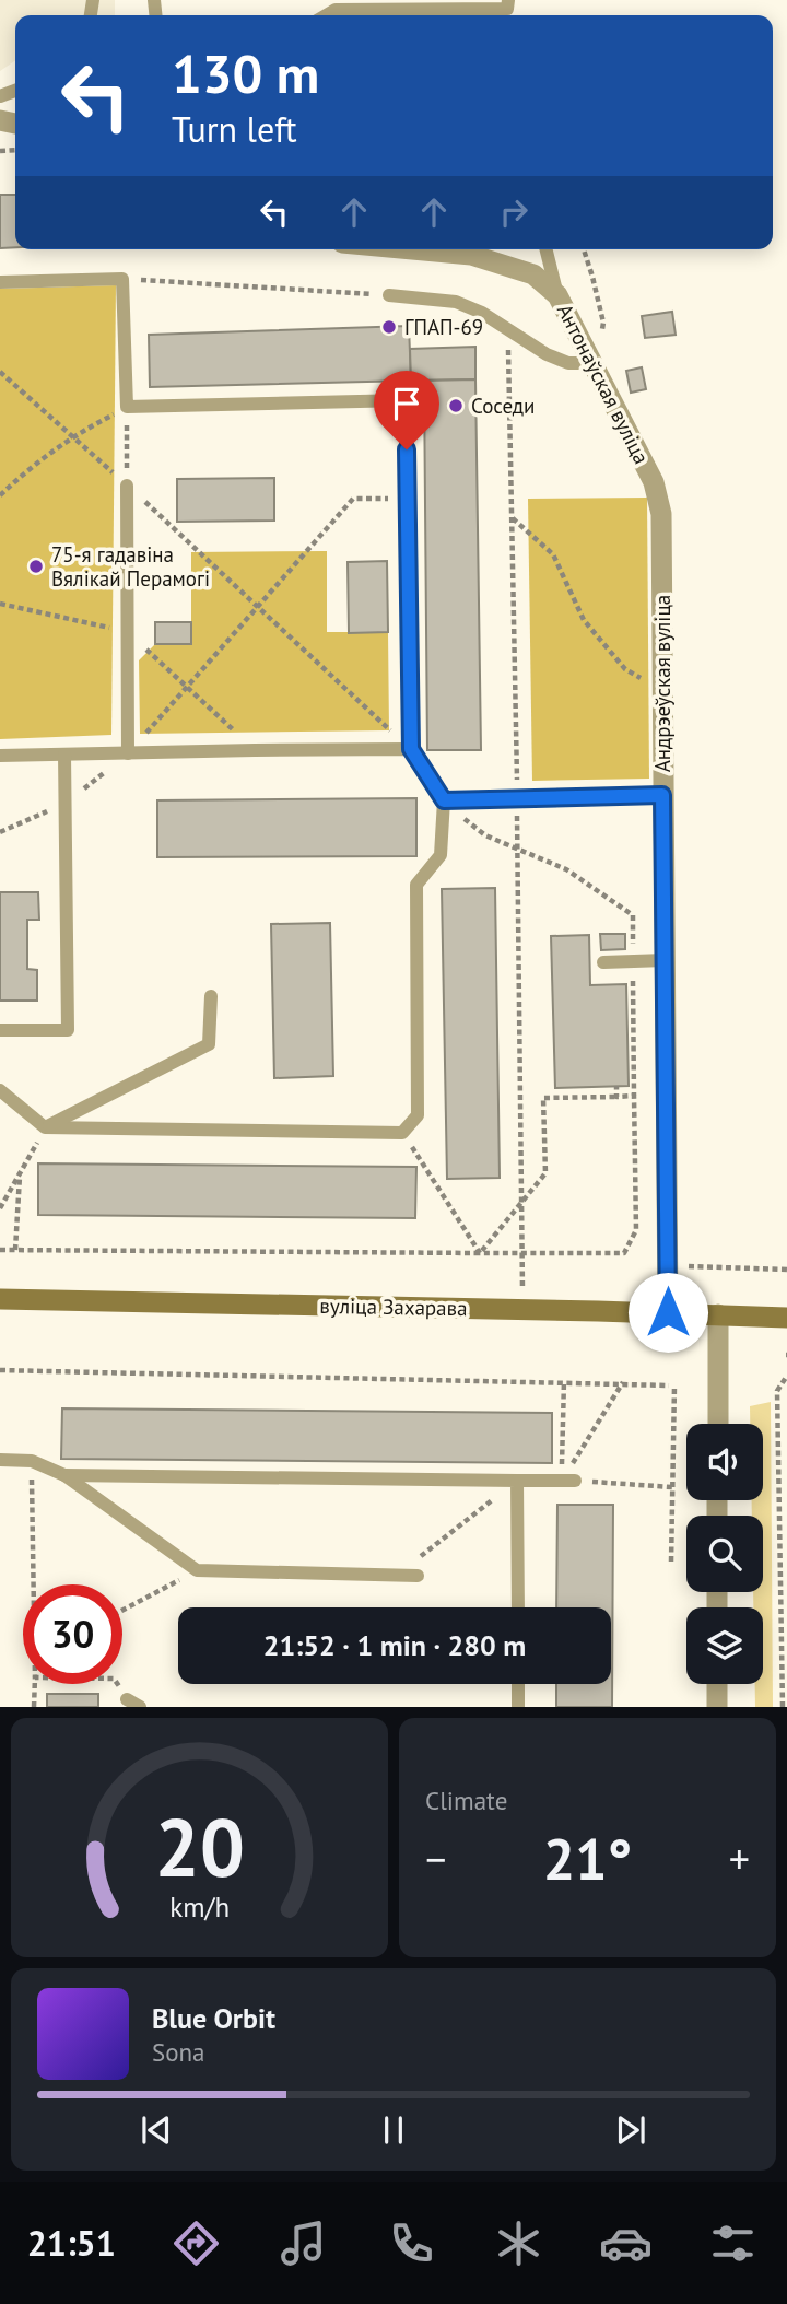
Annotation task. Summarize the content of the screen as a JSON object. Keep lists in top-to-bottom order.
{
  "streets": {
    "main road": ["вуліца Захарава"],
    "street": ["Антонаўская вуліца", "Андрэеўская вуліца"]
  },
  "crossings": [
    ["Антонаўская вуліца", "Андрэеўская вуліца"],
    ["Андрэеўская вуліца", "вуліца Захарава"]
  ],
  "places": ["ГПАП-69", "Соседи", "75-я гадавіна Вялікай Перамогі"],
  "page": {
    "turn": ["130 m", "Turn left"],
    "limit": "30",
    "trip": "21:52 · 1 min · 280 m",
    "tile": "Climate",
    "heat": ["−", "21°", "+"],
    "song": ["Blue Orbit", "Sona"],
    "tabs": "21:51",
    "gauge": ["20", "km/h"]
  }
}
